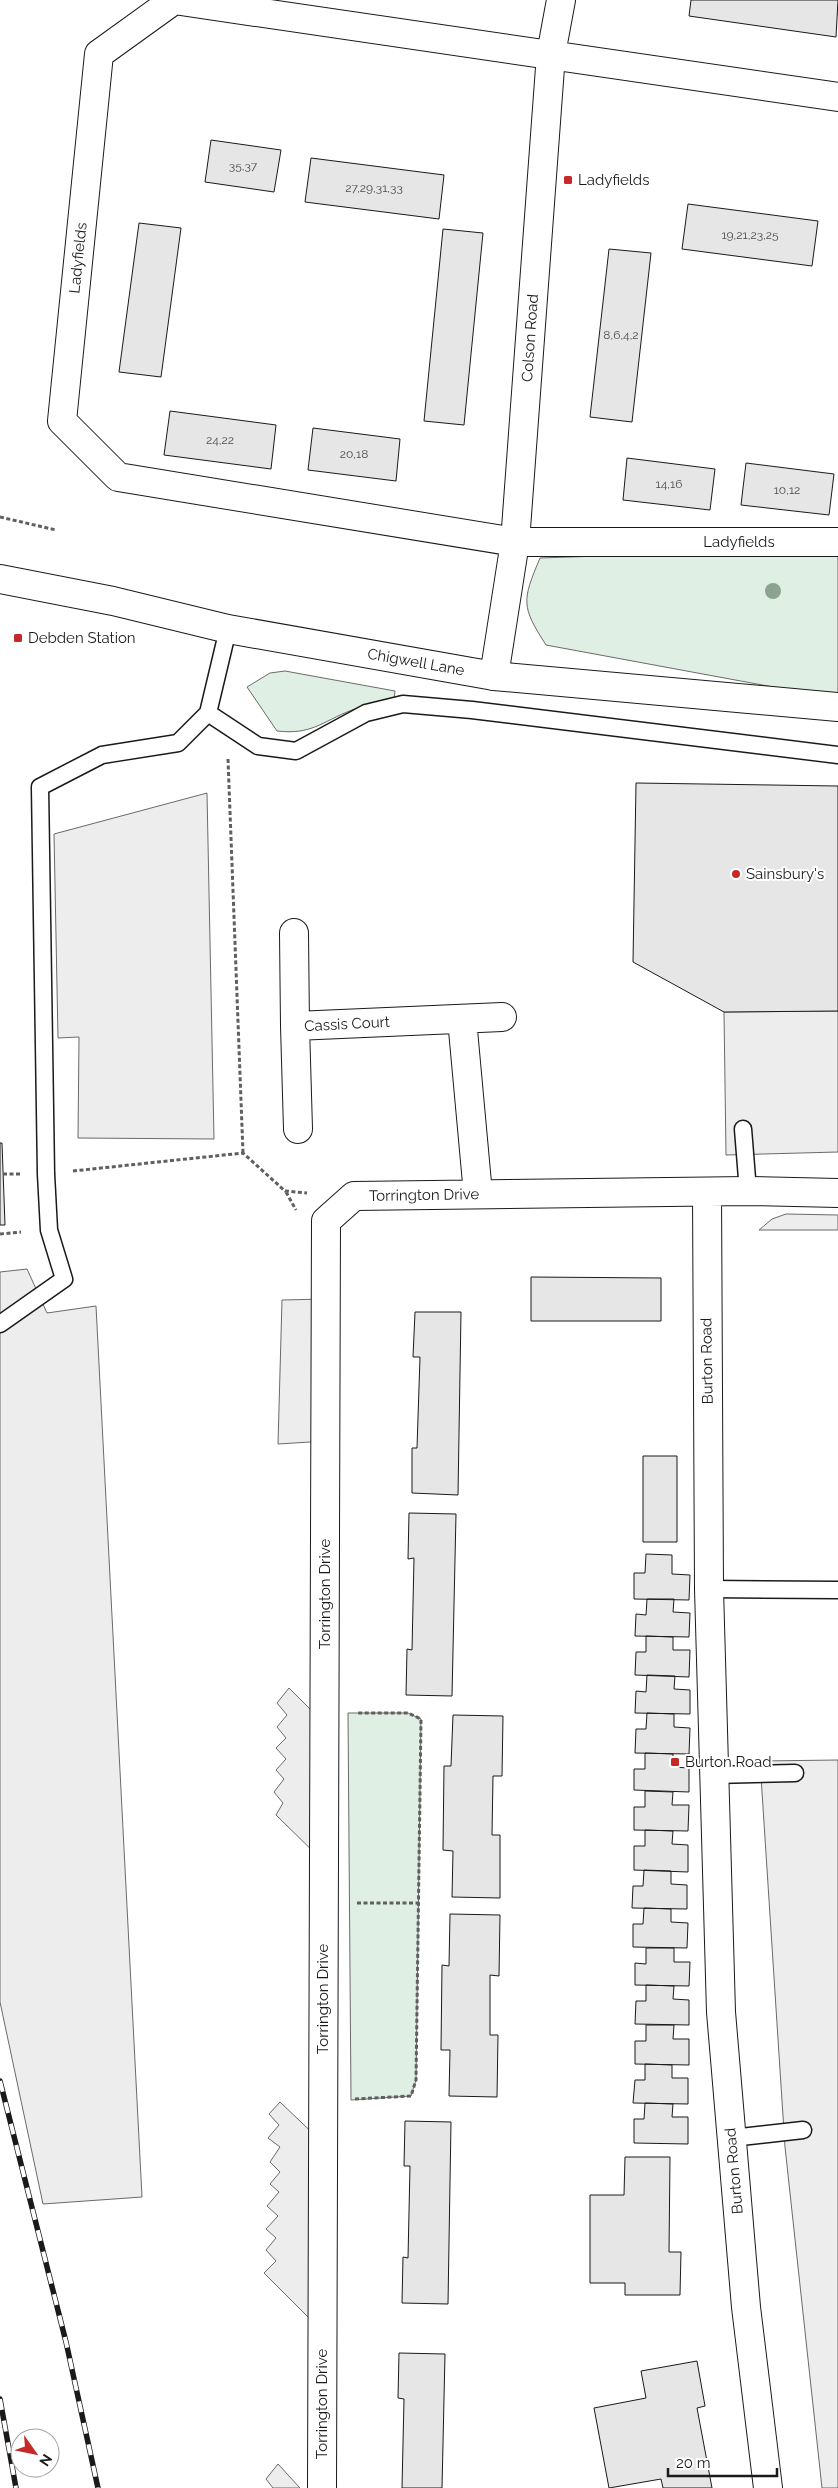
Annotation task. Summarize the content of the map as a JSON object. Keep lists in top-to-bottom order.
{
  "streets": {
    "street": [
      "Ladyfields",
      "Colson Road",
      "Chigwell Lane",
      "Cassis Court",
      "Torrington Drive",
      "Burton Road"
    ]
  },
  "crossings": [
    ["Ladyfields", "Colson Road"],
    ["Colson Road", "Chigwell Lane"],
    ["Torrington Drive", "Burton Road"]
  ],
  "places": {
    "transit": ["Ladyfields", "Debden Station", "Burton Road"],
    "other": ["Sainsbury's"]
  },
  "house_numbers": [
    "35,37",
    "27,29,31,33",
    "19,21,23,25",
    "8,6,4,2",
    "24,22",
    "20,18",
    "14,16",
    "10,12"
  ],
  "scale_bar": "20 m",
  "north": "bottom right"
}
